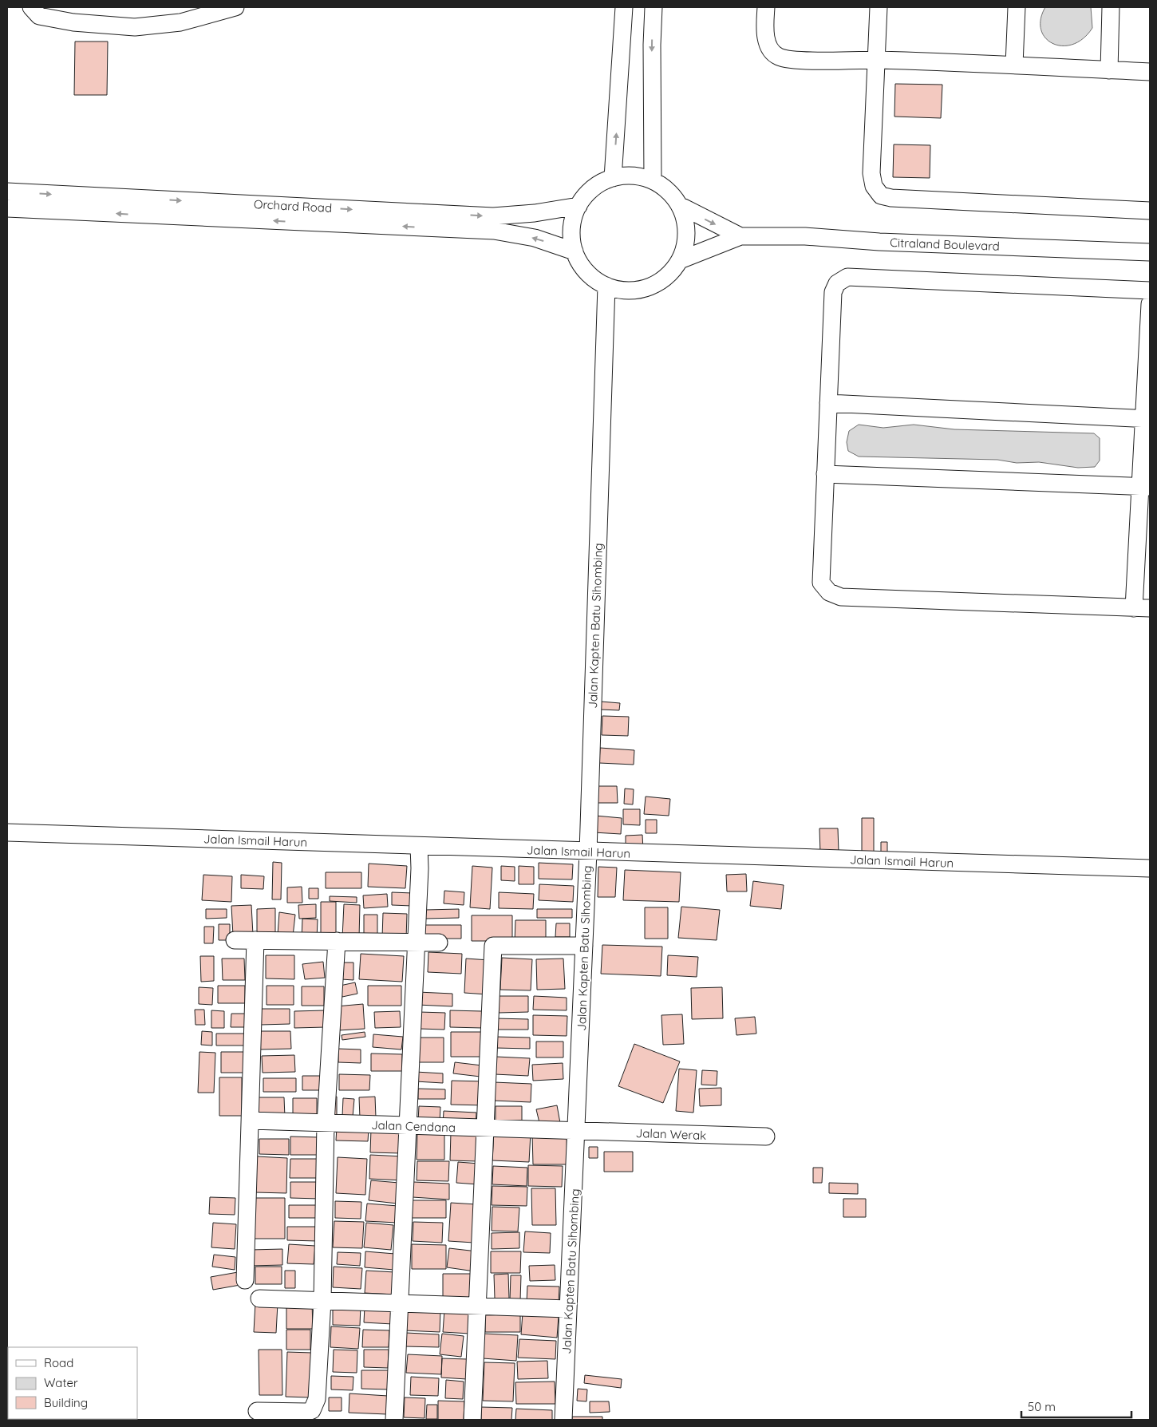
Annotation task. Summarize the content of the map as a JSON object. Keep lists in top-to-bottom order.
{
  "streets": {
    "street": [
      "Orchard Road",
      "Citraland Boulevard",
      "Jalan Kapten Batu Sihombing",
      "Jalan Ismail Harun",
      "Jalan Cendana",
      "Jalan Werak"
    ]
  },
  "crossings": [
    ["Orchard Road", "Citraland Boulevard"],
    ["Orchard Road", "Jalan Kapten Batu Sihombing"],
    ["Citraland Boulevard", "Jalan Kapten Batu Sihombing"],
    ["Jalan Kapten Batu Sihombing", "Jalan Ismail Harun"],
    ["Jalan Kapten Batu Sihombing", "Jalan Cendana"],
    ["Jalan Kapten Batu Sihombing", "Jalan Werak"],
    ["Jalan Cendana", "Jalan Werak"]
  ],
  "legend": ["Road", "Water", "Building"],
  "scale_bar": "50 m"
}
